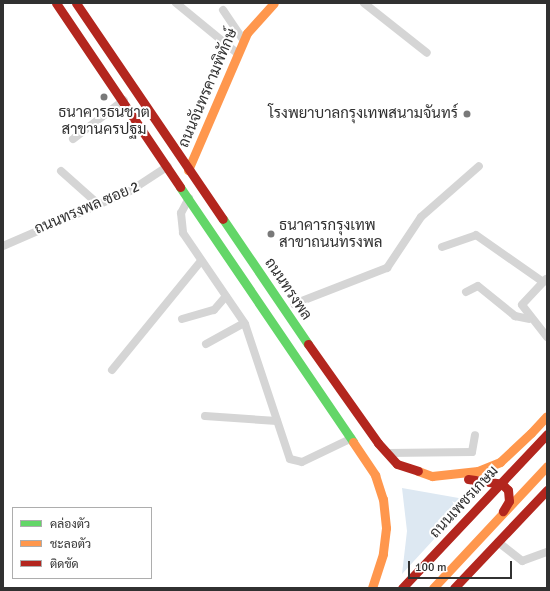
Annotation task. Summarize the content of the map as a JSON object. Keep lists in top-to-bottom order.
{
  "streets": {
    "main road": ["ถนนจันทรคามพิทักษ์", "ถนนทรงพล", "ถนนเพชรเกษม"],
    "street": ["ถนนทรงพล ซอย 2"]
  },
  "crossings": [
    ["ถนนจันทรคามพิทักษ์", "ถนนทรงพล"],
    ["ถนนทรงพล ซอย 2", "ถนนทรงพล"]
  ],
  "places": ["ธนาคารธนชาต สาขานครปฐม", "โรงพยาบาลกรุงเทพสนามจันทร์", "ธนาคารกรุงเทพ สาขาถนนทรงพล"],
  "legend": ["คล่องตัว", "ชะลอตัว", "ติดขัด"],
  "scale_bar": "100 m"
}
